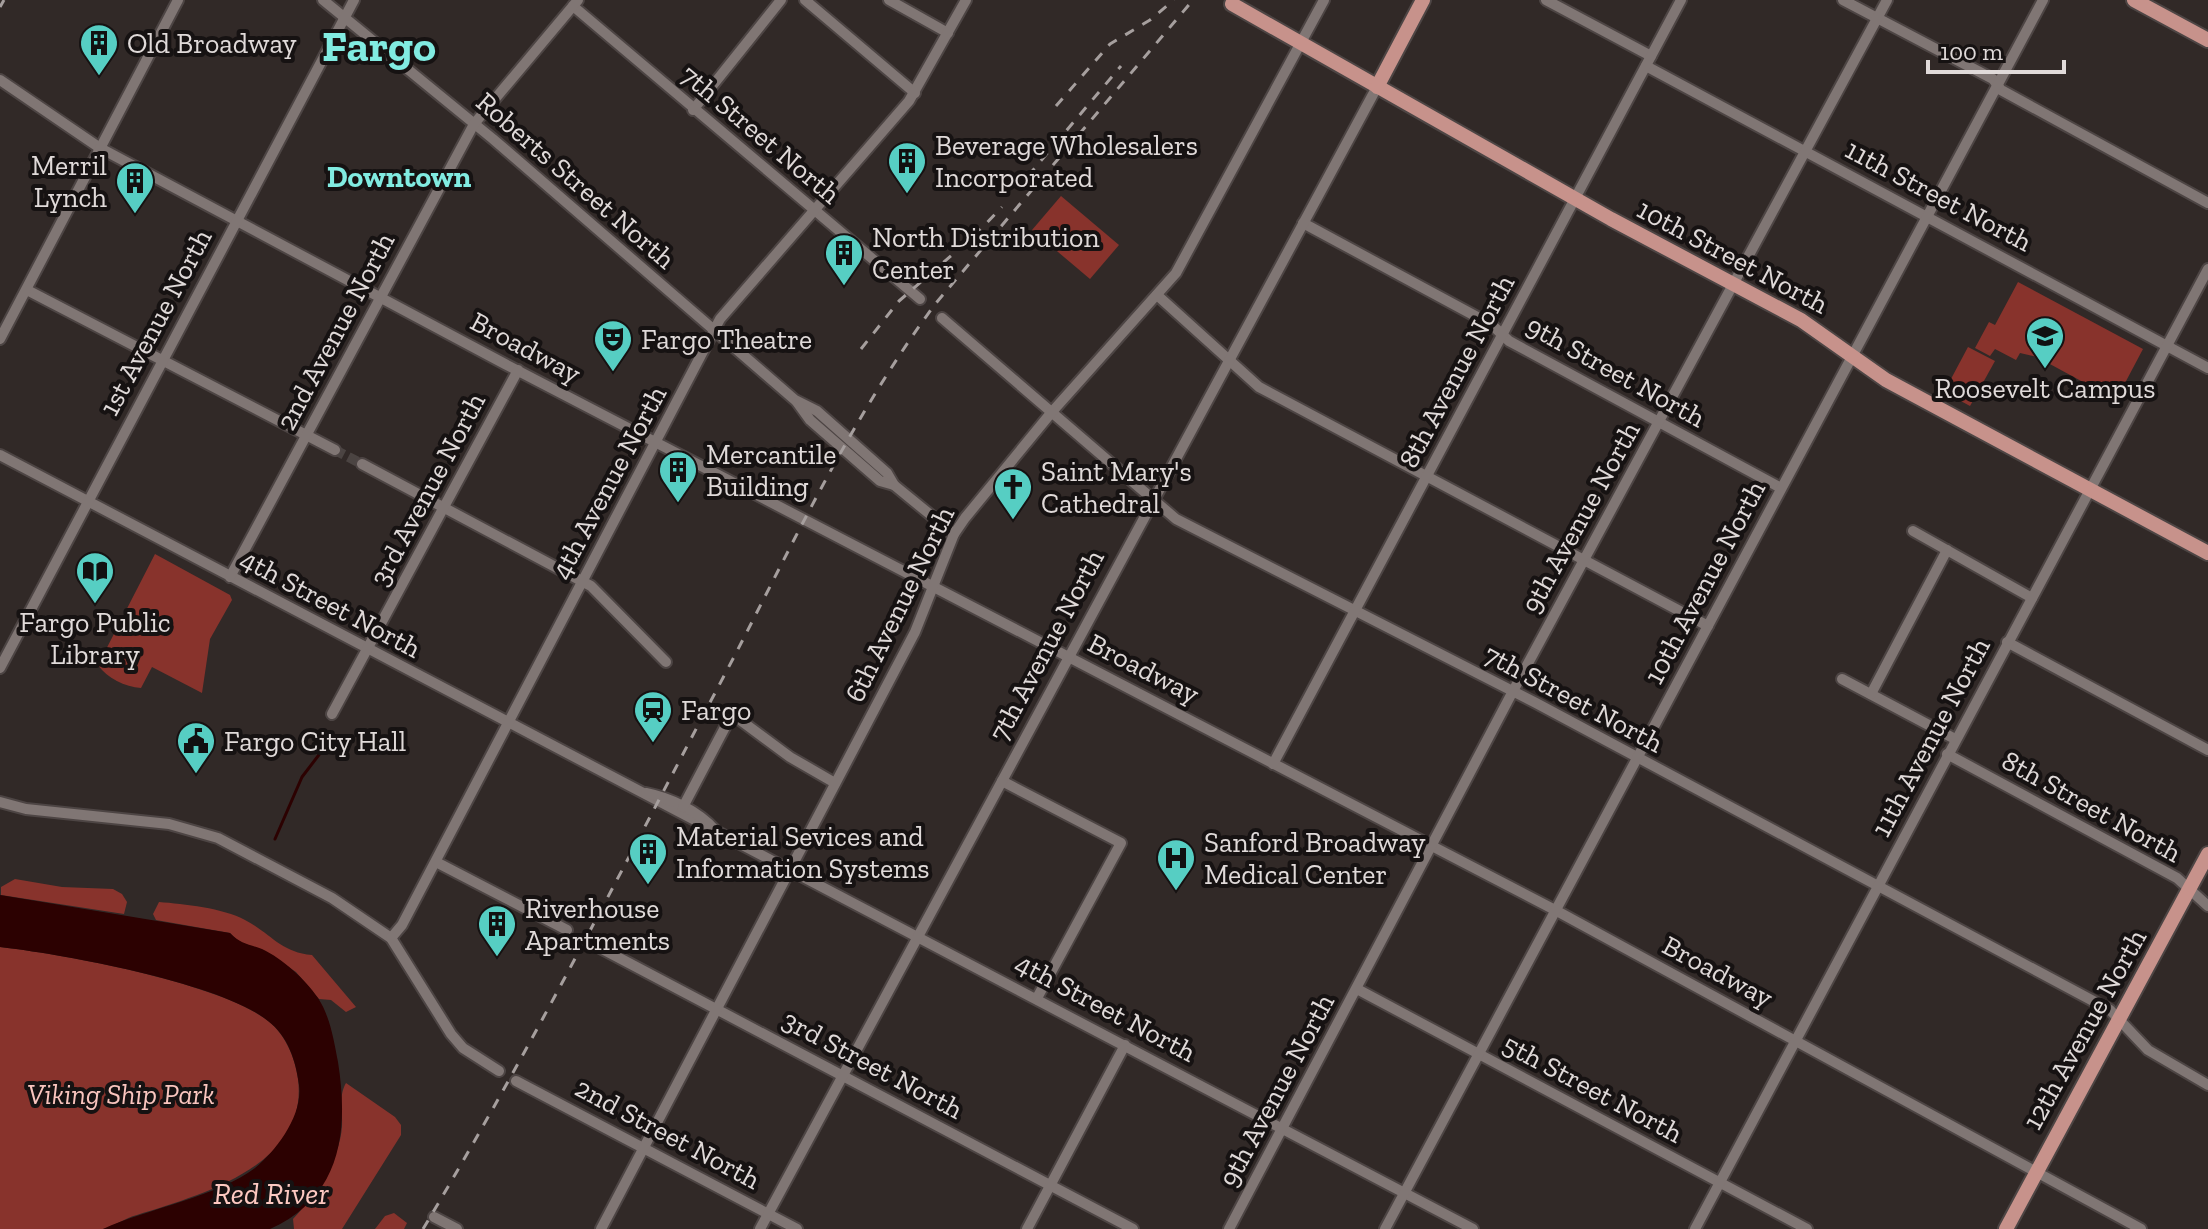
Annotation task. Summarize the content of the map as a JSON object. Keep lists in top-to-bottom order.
{
  "streets": {
    "main road": ["10th Street North", "7th Avenue North", "12th Avenue North"],
    "street": [
      "7th Street North",
      "Roberts Street North",
      "11th Street North",
      "1st Avenue North",
      "2nd Avenue North",
      "Broadway",
      "8th Avenue North",
      "9th Street North",
      "4th Avenue North",
      "3rd Avenue North",
      "9th Avenue North",
      "10th Avenue North",
      "4th Street North",
      "6th Avenue North",
      "11th Avenue North",
      "8th Street North",
      "3rd Street North",
      "5th Street North",
      "2nd Street North"
    ]
  },
  "crossings": [
    ["7th Street North", "2nd Avenue North"],
    ["7th Street North", "8th Avenue North"],
    ["7th Street North", "4th Avenue North"],
    ["7th Street North", "9th Avenue North"],
    ["7th Street North", "10th Avenue North"],
    ["7th Street North", "6th Avenue North"],
    ["7th Street North", "7th Avenue North"],
    ["7th Street North", "11th Avenue North"],
    ["7th Street North", "12th Avenue North"],
    ["Roberts Street North", "1st Avenue North"],
    ["Roberts Street North", "2nd Avenue North"],
    ["Roberts Street North", "4th Avenue North"],
    ["Roberts Street North", "6th Avenue North"],
    ["11th Street North", "8th Avenue North"],
    ["11th Street North", "9th Avenue North"],
    ["11th Street North", "10th Avenue North"],
    ["11th Street North", "11th Avenue North"],
    ["10th Street North", "8th Avenue North"],
    ["10th Street North", "9th Avenue North"],
    ["10th Street North", "10th Avenue North"],
    ["10th Street North", "6th Avenue North"],
    ["10th Street North", "7th Avenue North"],
    ["10th Street North", "11th Avenue North"],
    ["1st Avenue North", "Broadway"],
    ["1st Avenue North", "4th Street North"],
    ["2nd Avenue North", "Broadway"],
    ["2nd Avenue North", "4th Street North"],
    ["Broadway", "8th Avenue North"],
    ["Broadway", "4th Avenue North"],
    ["Broadway", "3rd Avenue North"],
    ["Broadway", "9th Avenue North"],
    ["Broadway", "10th Avenue North"],
    ["Broadway", "6th Avenue North"],
    ["Broadway", "7th Avenue North"],
    ["Broadway", "11th Avenue North"],
    ["Broadway", "12th Avenue North"],
    ["8th Avenue North", "9th Street North"],
    ["9th Street North", "9th Avenue North"],
    ["9th Street North", "10th Avenue North"],
    ["9th Street North", "7th Avenue North"],
    ["4th Avenue North", "4th Street North"],
    ["3rd Avenue North", "4th Street North"],
    ["9th Avenue North", "4th Street North"],
    ["9th Avenue North", "5th Street North"],
    ["10th Avenue North", "4th Street North"],
    ["10th Avenue North", "5th Street North"],
    ["4th Street North", "6th Avenue North"],
    ["4th Street North", "7th Avenue North"],
    ["6th Avenue North", "3rd Street North"],
    ["6th Avenue North", "2nd Street North"],
    ["7th Avenue North", "3rd Street North"],
    ["7th Avenue North", "2nd Street North"],
    ["11th Avenue North", "8th Street North"],
    ["11th Avenue North", "5th Street North"],
    ["8th Street North", "12th Avenue North"]
  ],
  "districts": ["Fargo", "Downtown"],
  "water": ["Red River"],
  "parks": ["Viking Ship Park"],
  "places": {
    "building": [
      "Old Broadway",
      "Beverage Wholesalers Incorporated",
      "Merril Lynch",
      "North Distribution Center",
      "Mercantile Building",
      "Material Sevices and Information Systems",
      "Riverhouse Apartments"
    ],
    "school or university": ["Roosevelt Campus"],
    "theatre": ["Fargo Theatre"],
    "church": ["Saint Mary's Cathedral"],
    "library": ["Fargo Public Library"],
    "station": ["Fargo"],
    "public building": ["Fargo City Hall"],
    "hospital": ["Sanford Broadway Medical Center"]
  },
  "scale_bar": "100 m"
}
